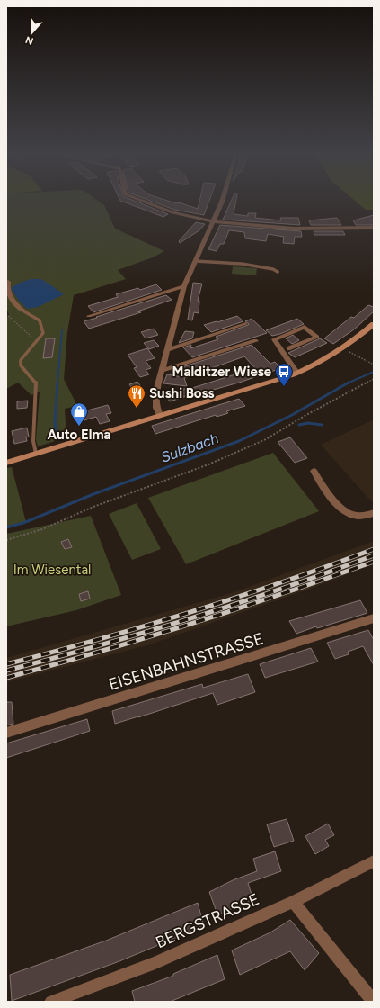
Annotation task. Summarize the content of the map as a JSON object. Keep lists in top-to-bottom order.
{
  "streets": {
    "street": ["EISENBAHNSTRASSE", "BERGSTRASSE"]
  },
  "water": ["Sulzbach"],
  "parks": ["Im Wiesental"],
  "places": {
    "bus stop": ["Malditzer Wiese"],
    "restaurant": ["Sushi Boss"],
    "shop": ["Auto Elma"]
  },
  "north": "bottom"
}
